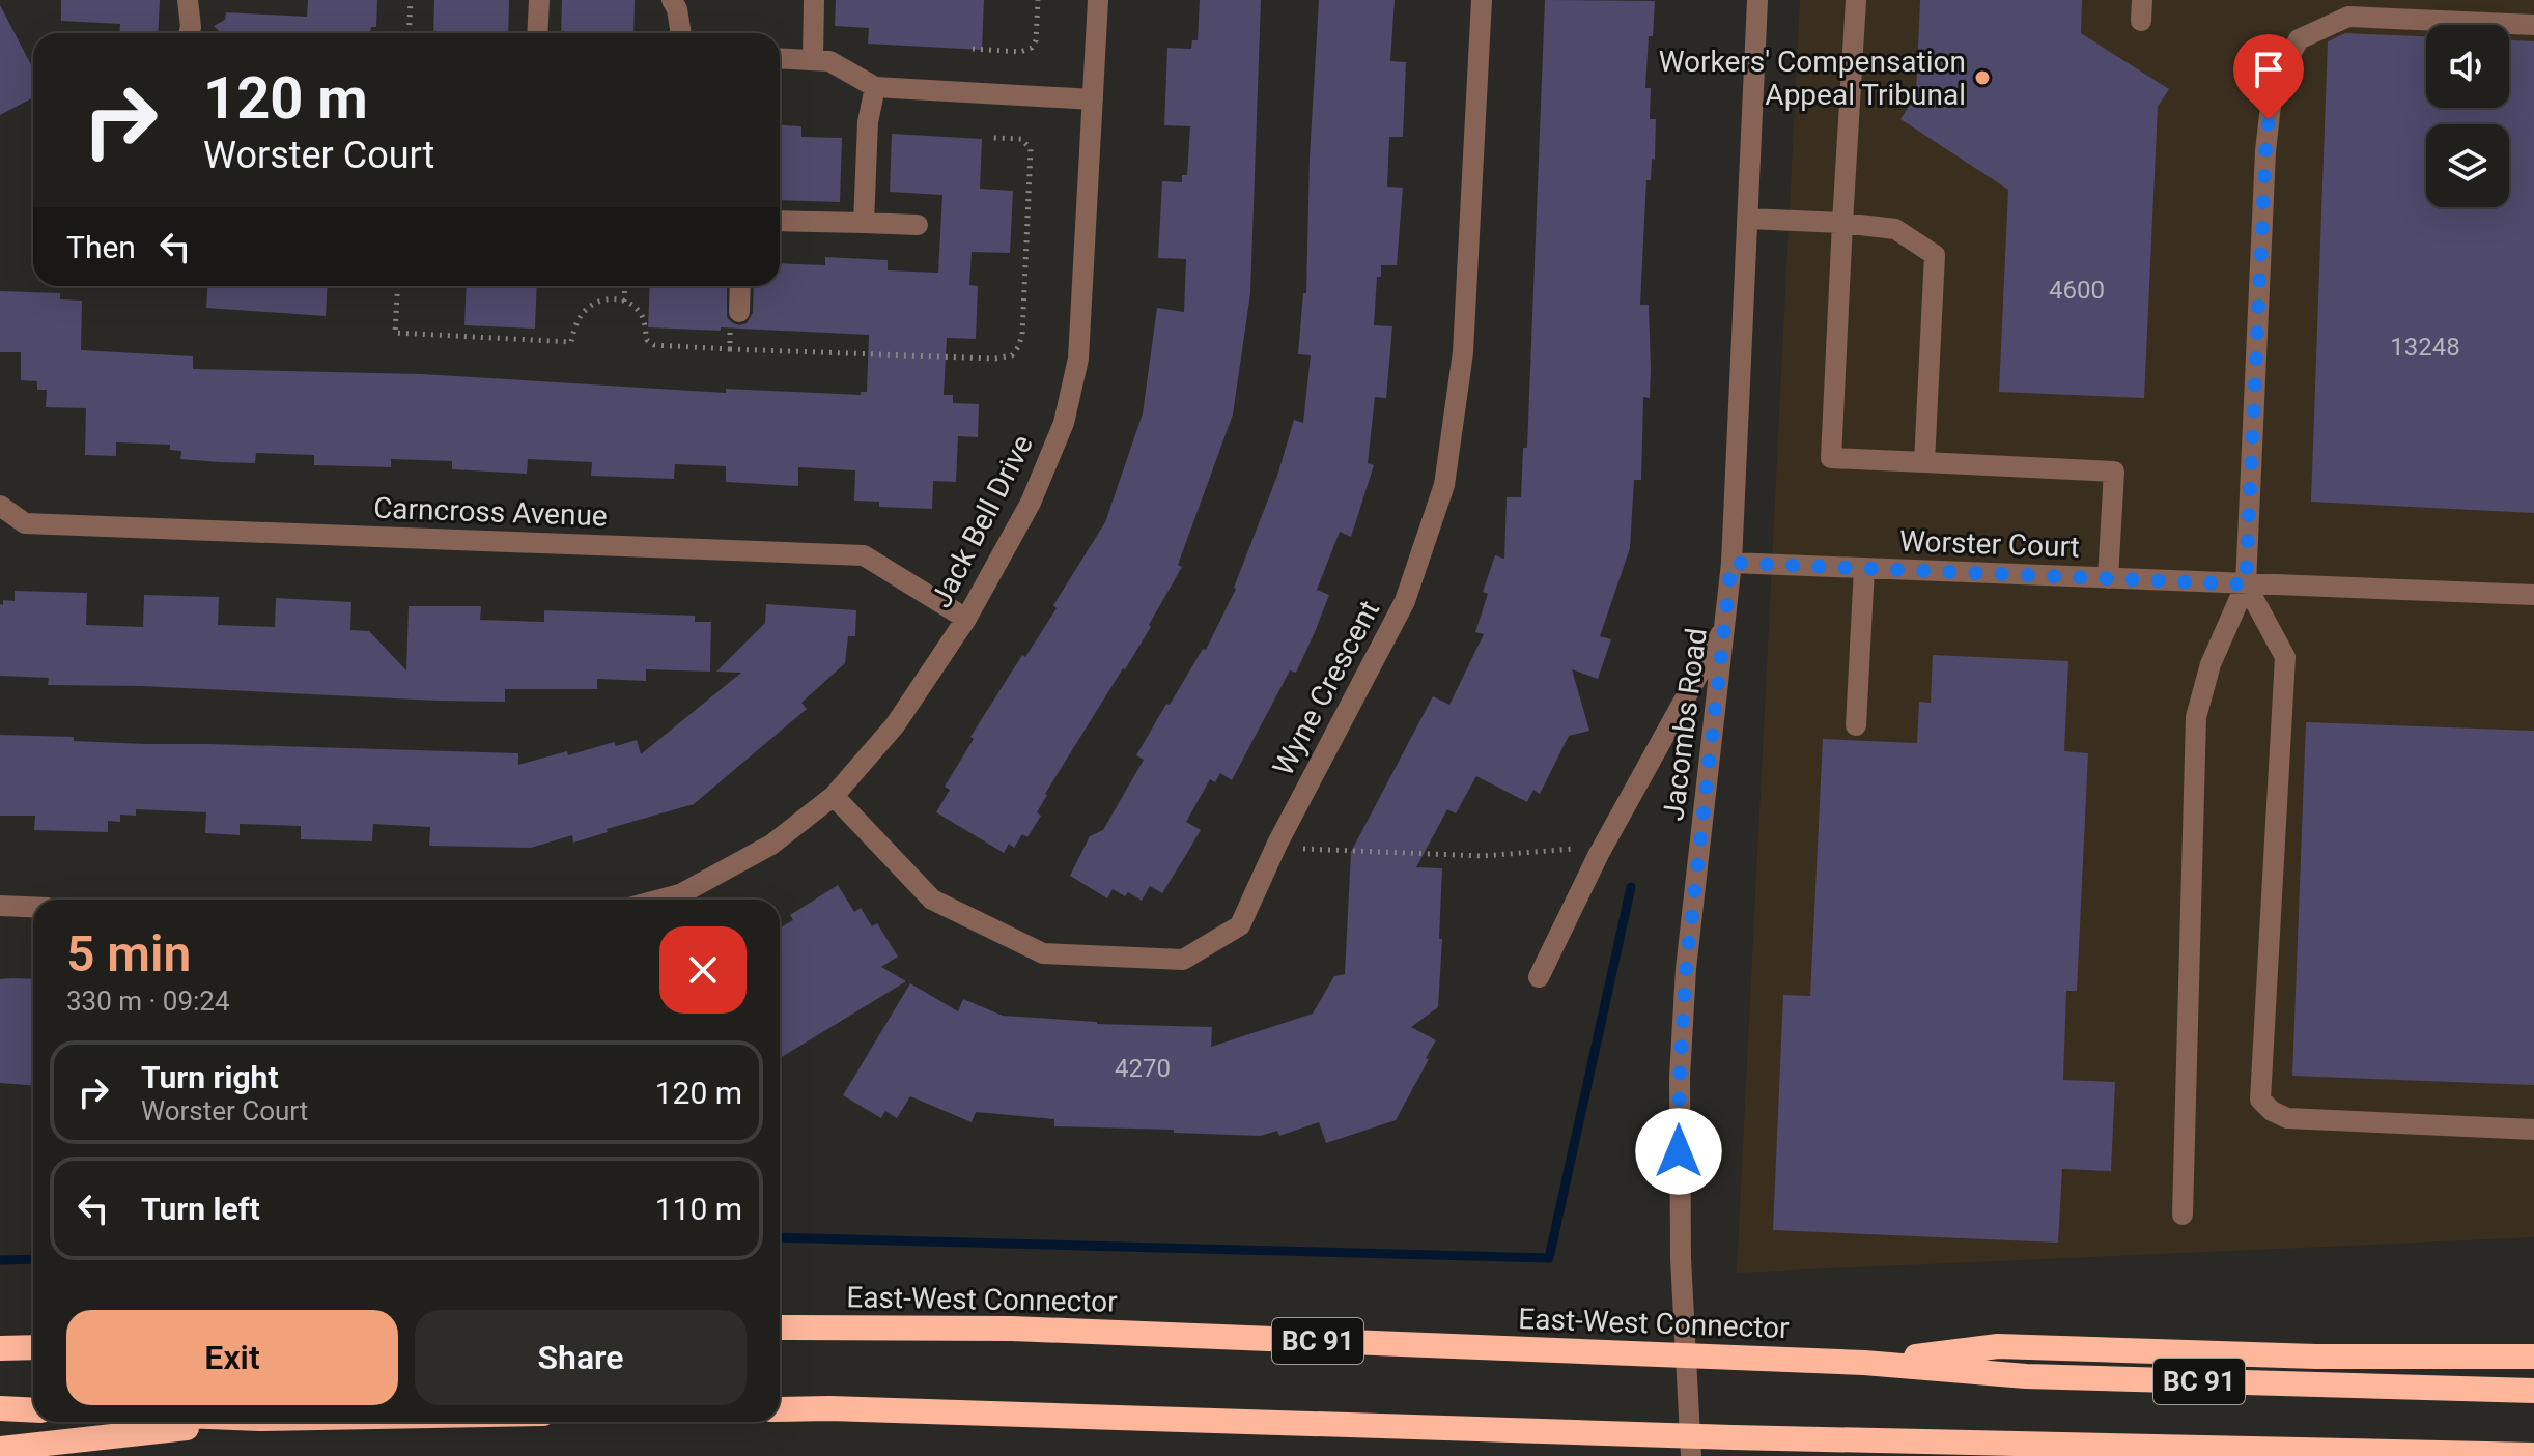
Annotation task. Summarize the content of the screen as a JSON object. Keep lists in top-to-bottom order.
{
  "streets": {
    "highway": ["East-West Connector", "BC 91"],
    "street": [
      "Carncross Avenue",
      "Jack Bell Drive",
      "Worster Court",
      "Wyne Crescent",
      "Jacombs Road"
    ]
  },
  "crossings": [
    ["Carncross Avenue", "Jack Bell Drive"],
    ["Jack Bell Drive", "Wyne Crescent"],
    ["Worster Court", "Jacombs Road"]
  ],
  "places": ["Workers' Compensation Appeal Tribunal"],
  "house_numbers": ["4600", "13248", "4270"],
  "page": {
    "turn": ["120 m", "Worster Court"],
    "then": "Then",
    "heading": ["5 min", "330 m · 09:24"],
    "list": [
      {
        "name": "Turn right",
        "note": "Worster Court",
        "value": "120 m"
      },
      {
        "name": "Turn left",
        "value": "110 m"
      }
    ],
    "buttons": ["Exit", "Share"]
  }
}
